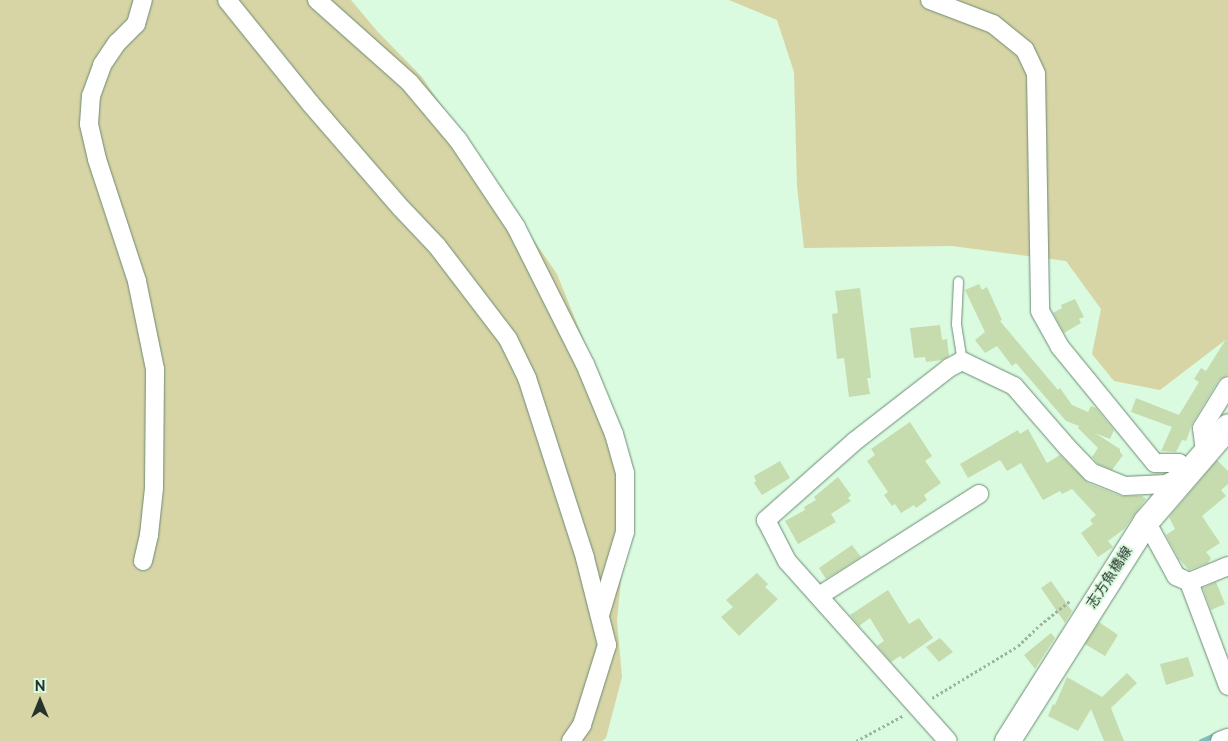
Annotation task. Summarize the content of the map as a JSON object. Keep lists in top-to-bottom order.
{
  "streets": {
    "main road": ["志方魚橋線"]
  },
  "north": "top"
}
